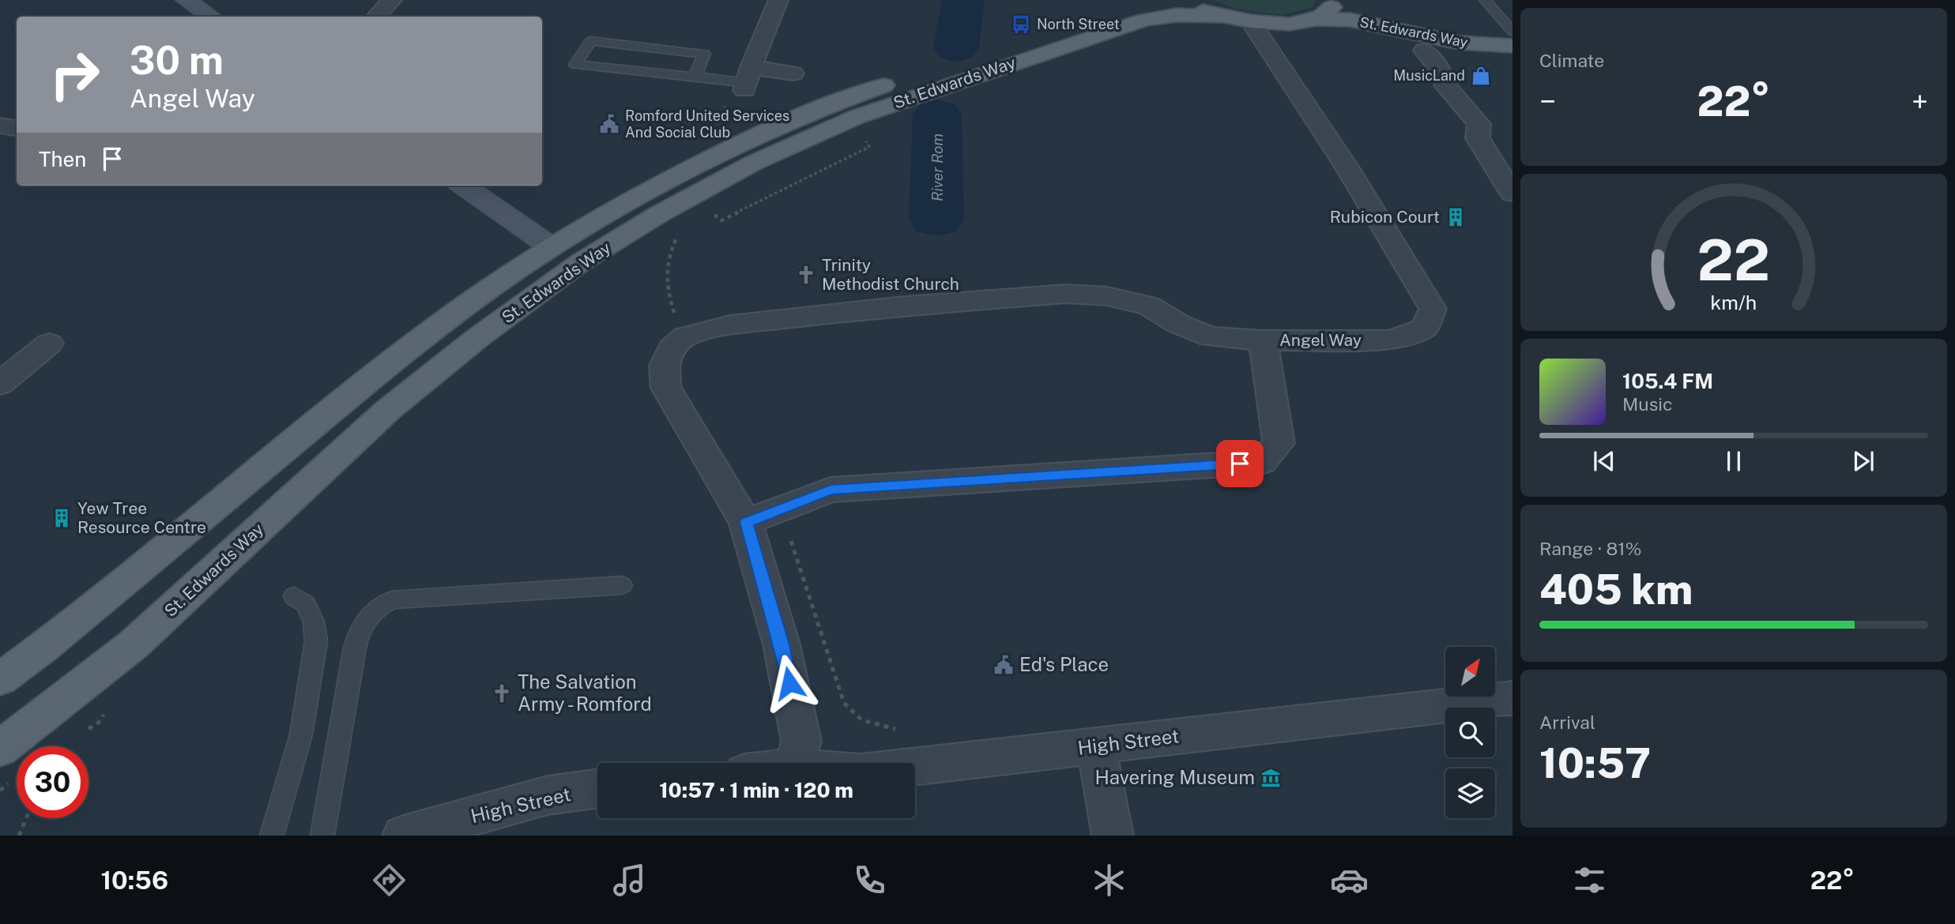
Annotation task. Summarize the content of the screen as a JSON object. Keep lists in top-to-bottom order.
{
  "streets": {
    "main road": ["St. Edwards Way"],
    "street": ["Angel Way", "High Street"]
  },
  "crossings": [
    ["St. Edwards Way", "Angel Way"]
  ],
  "water": ["River Rom"],
  "places": {
    "bus stop": ["North Street"],
    "shop": ["MusicLand"],
    "public building": ["Romford United Services And Social Club", "Ed's Place"],
    "building": ["Rubicon Court", "Yew Tree Resource Centre"],
    "church": ["Trinity Methodist Church", "The Salvation Army - Romford"],
    "museum": ["Havering Museum"]
  },
  "north": "top right",
  "page": {
    "tile": [
      "Climate",
      ["Range · 81%", "405 km"],
      ["Arrival", "10:57"]
    ],
    "turn": ["30 m", "Angel Way"],
    "heat": ["−", "22°", "+"],
    "then": "Then",
    "song": ["105.4 FM", "Music"],
    "limit": "30",
    "trip": "10:57 · 1 min · 120 m",
    "tabs": ["10:56", "22°"],
    "gauge": ["22", "km/h"]
  }
}
